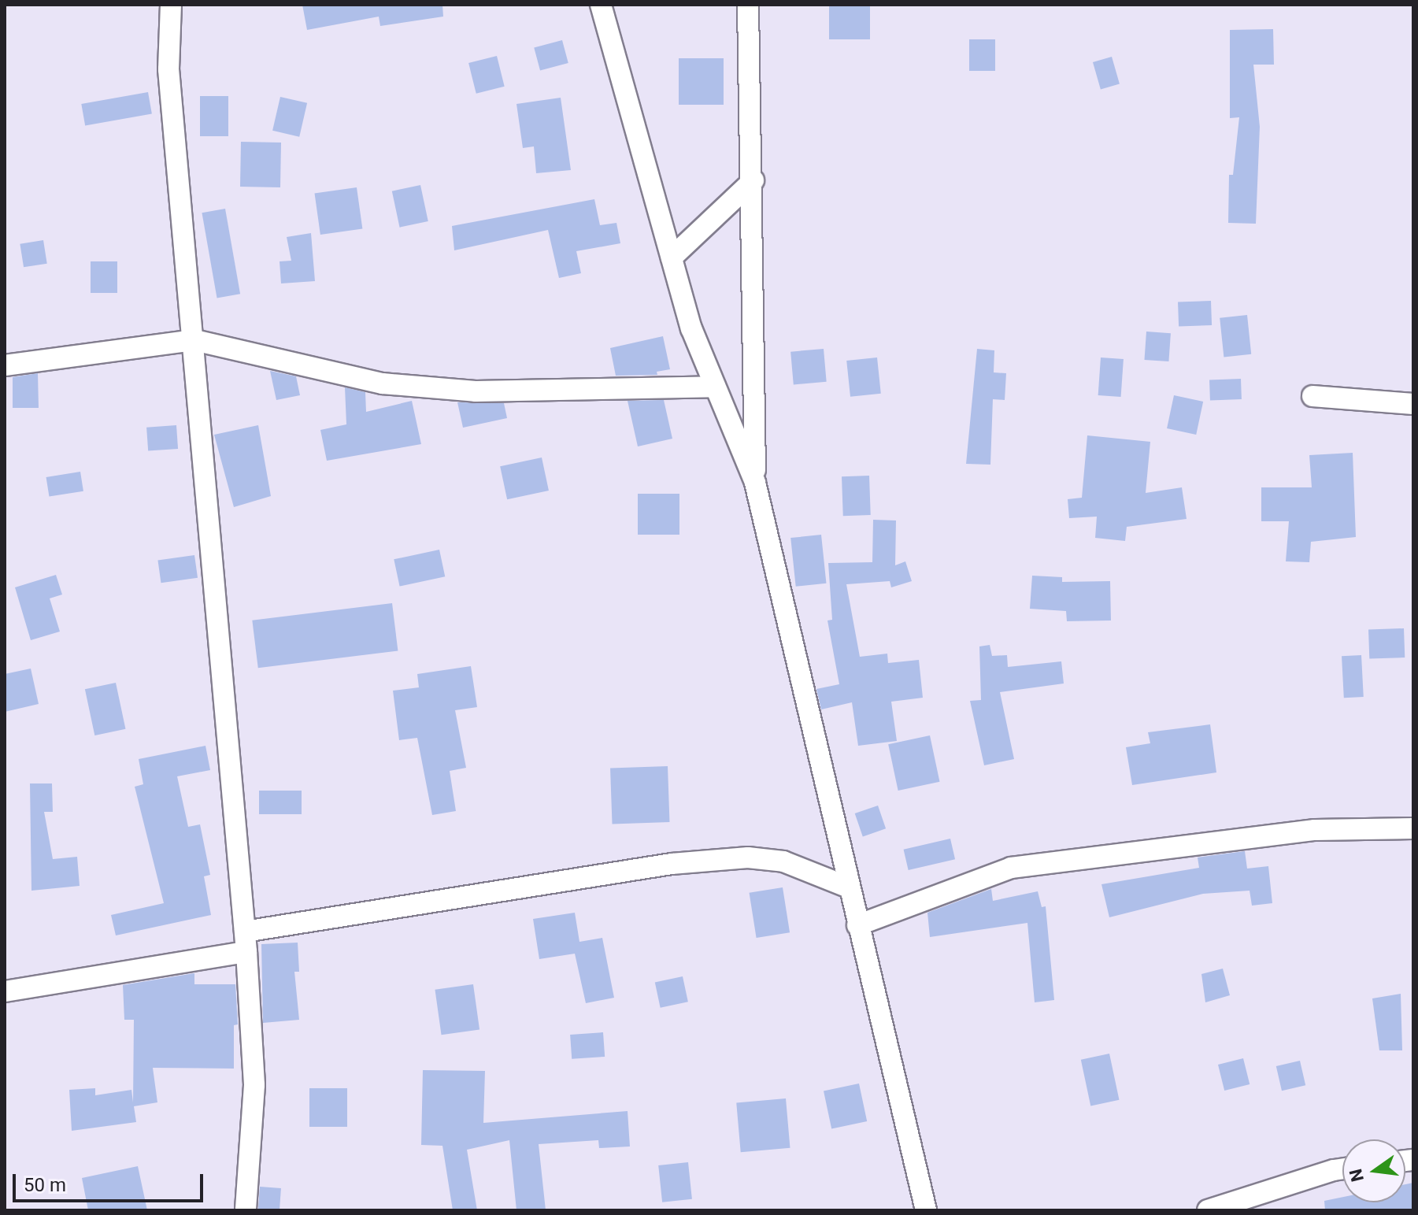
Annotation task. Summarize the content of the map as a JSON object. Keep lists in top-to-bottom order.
{
  "scale_bar": "50 m",
  "north": "left"
}
